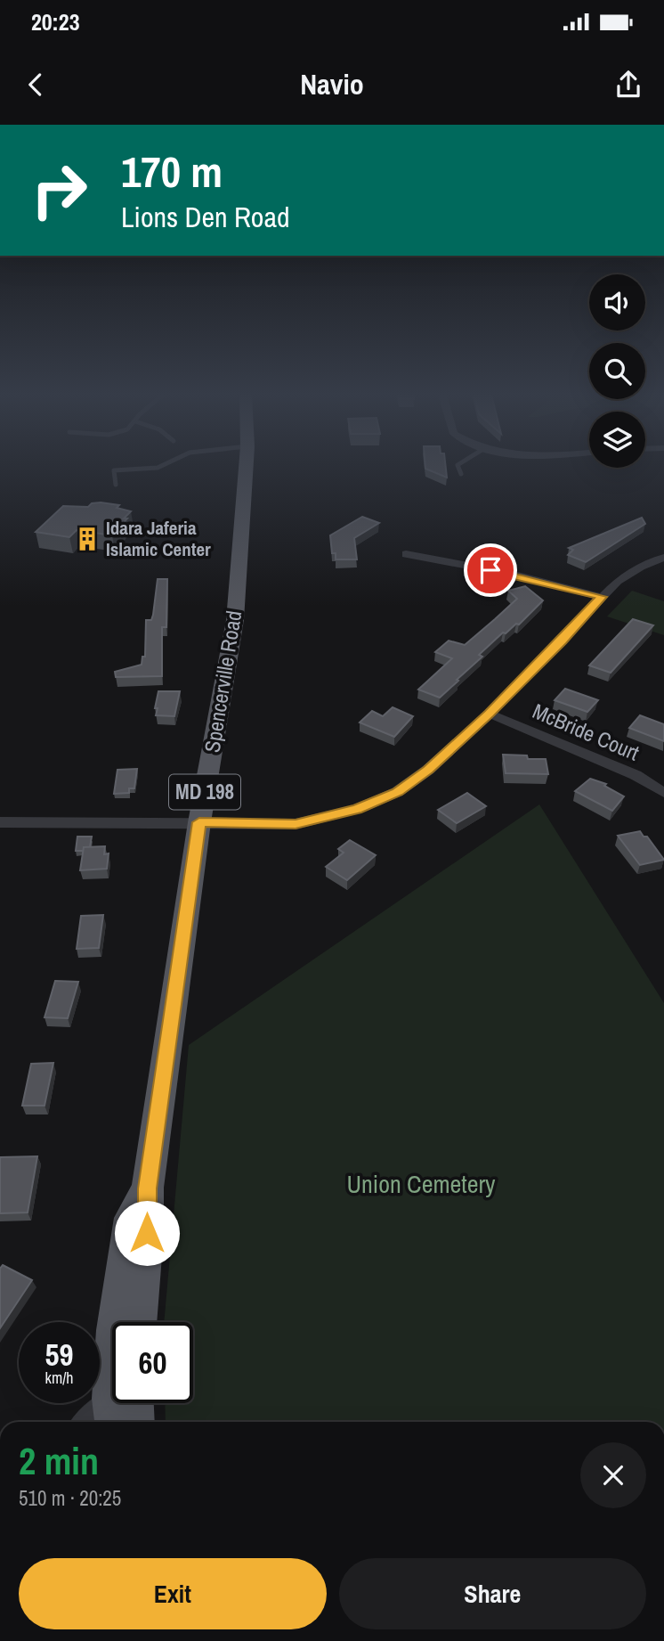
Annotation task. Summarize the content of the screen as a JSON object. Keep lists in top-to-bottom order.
{
  "streets": {
    "main road": ["Spencerville Road", "MD 198"],
    "street": ["McBride Court"]
  },
  "parks": ["Union Cemetery"],
  "places": {
    "building": ["Idara Jaferia Islamic Center"]
  },
  "page": {
    "status": "20:23",
    "header": "Navio",
    "turn": ["170 m", "Lions Den Road"],
    "speed": "59 km/h",
    "limit": "60",
    "heading": ["2 min", "510 m · 20:25"],
    "buttons": ["Exit", "Share"]
  }
}
